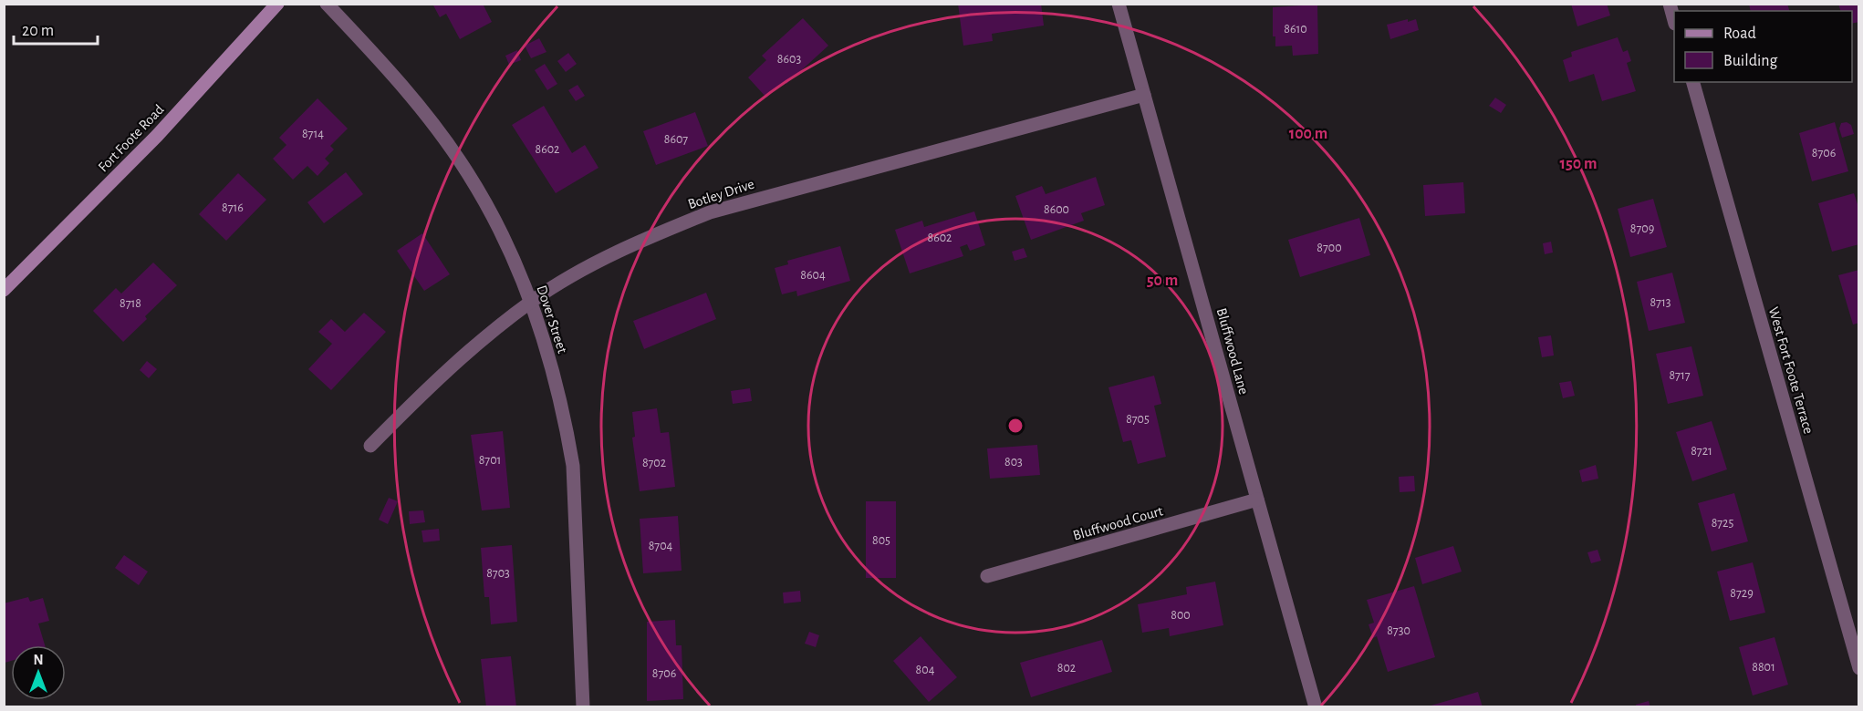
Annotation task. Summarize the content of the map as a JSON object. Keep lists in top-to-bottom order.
{
  "streets": {
    "street": [
      "Fort Foote Road",
      "Botley Drive",
      "Dover Street",
      "Bluffwood Lane",
      "West Fort Foote Terrace",
      "Bluffwood Court"
    ]
  },
  "crossings": [
    ["Botley Drive", "Dover Street"],
    ["Botley Drive", "Bluffwood Lane"],
    ["Bluffwood Lane", "Bluffwood Court"]
  ],
  "house_numbers": [
    "8610",
    "8603",
    "8714",
    "8607",
    "8602",
    "8706",
    "8716",
    "8600",
    "8709",
    "8602",
    "8700",
    "8604",
    "8713",
    "8718",
    "8717",
    "8705",
    "8721",
    "8701",
    "803",
    "8702",
    "8725",
    "805",
    "8704",
    "8703",
    "8729",
    "800",
    "8730",
    "8801",
    "802",
    "804",
    "8706"
  ],
  "legend": ["Road", "Building"],
  "scale_bar": "20 m",
  "north": "top",
  "rings": ["100 m", "150 m", "50 m"]
}
